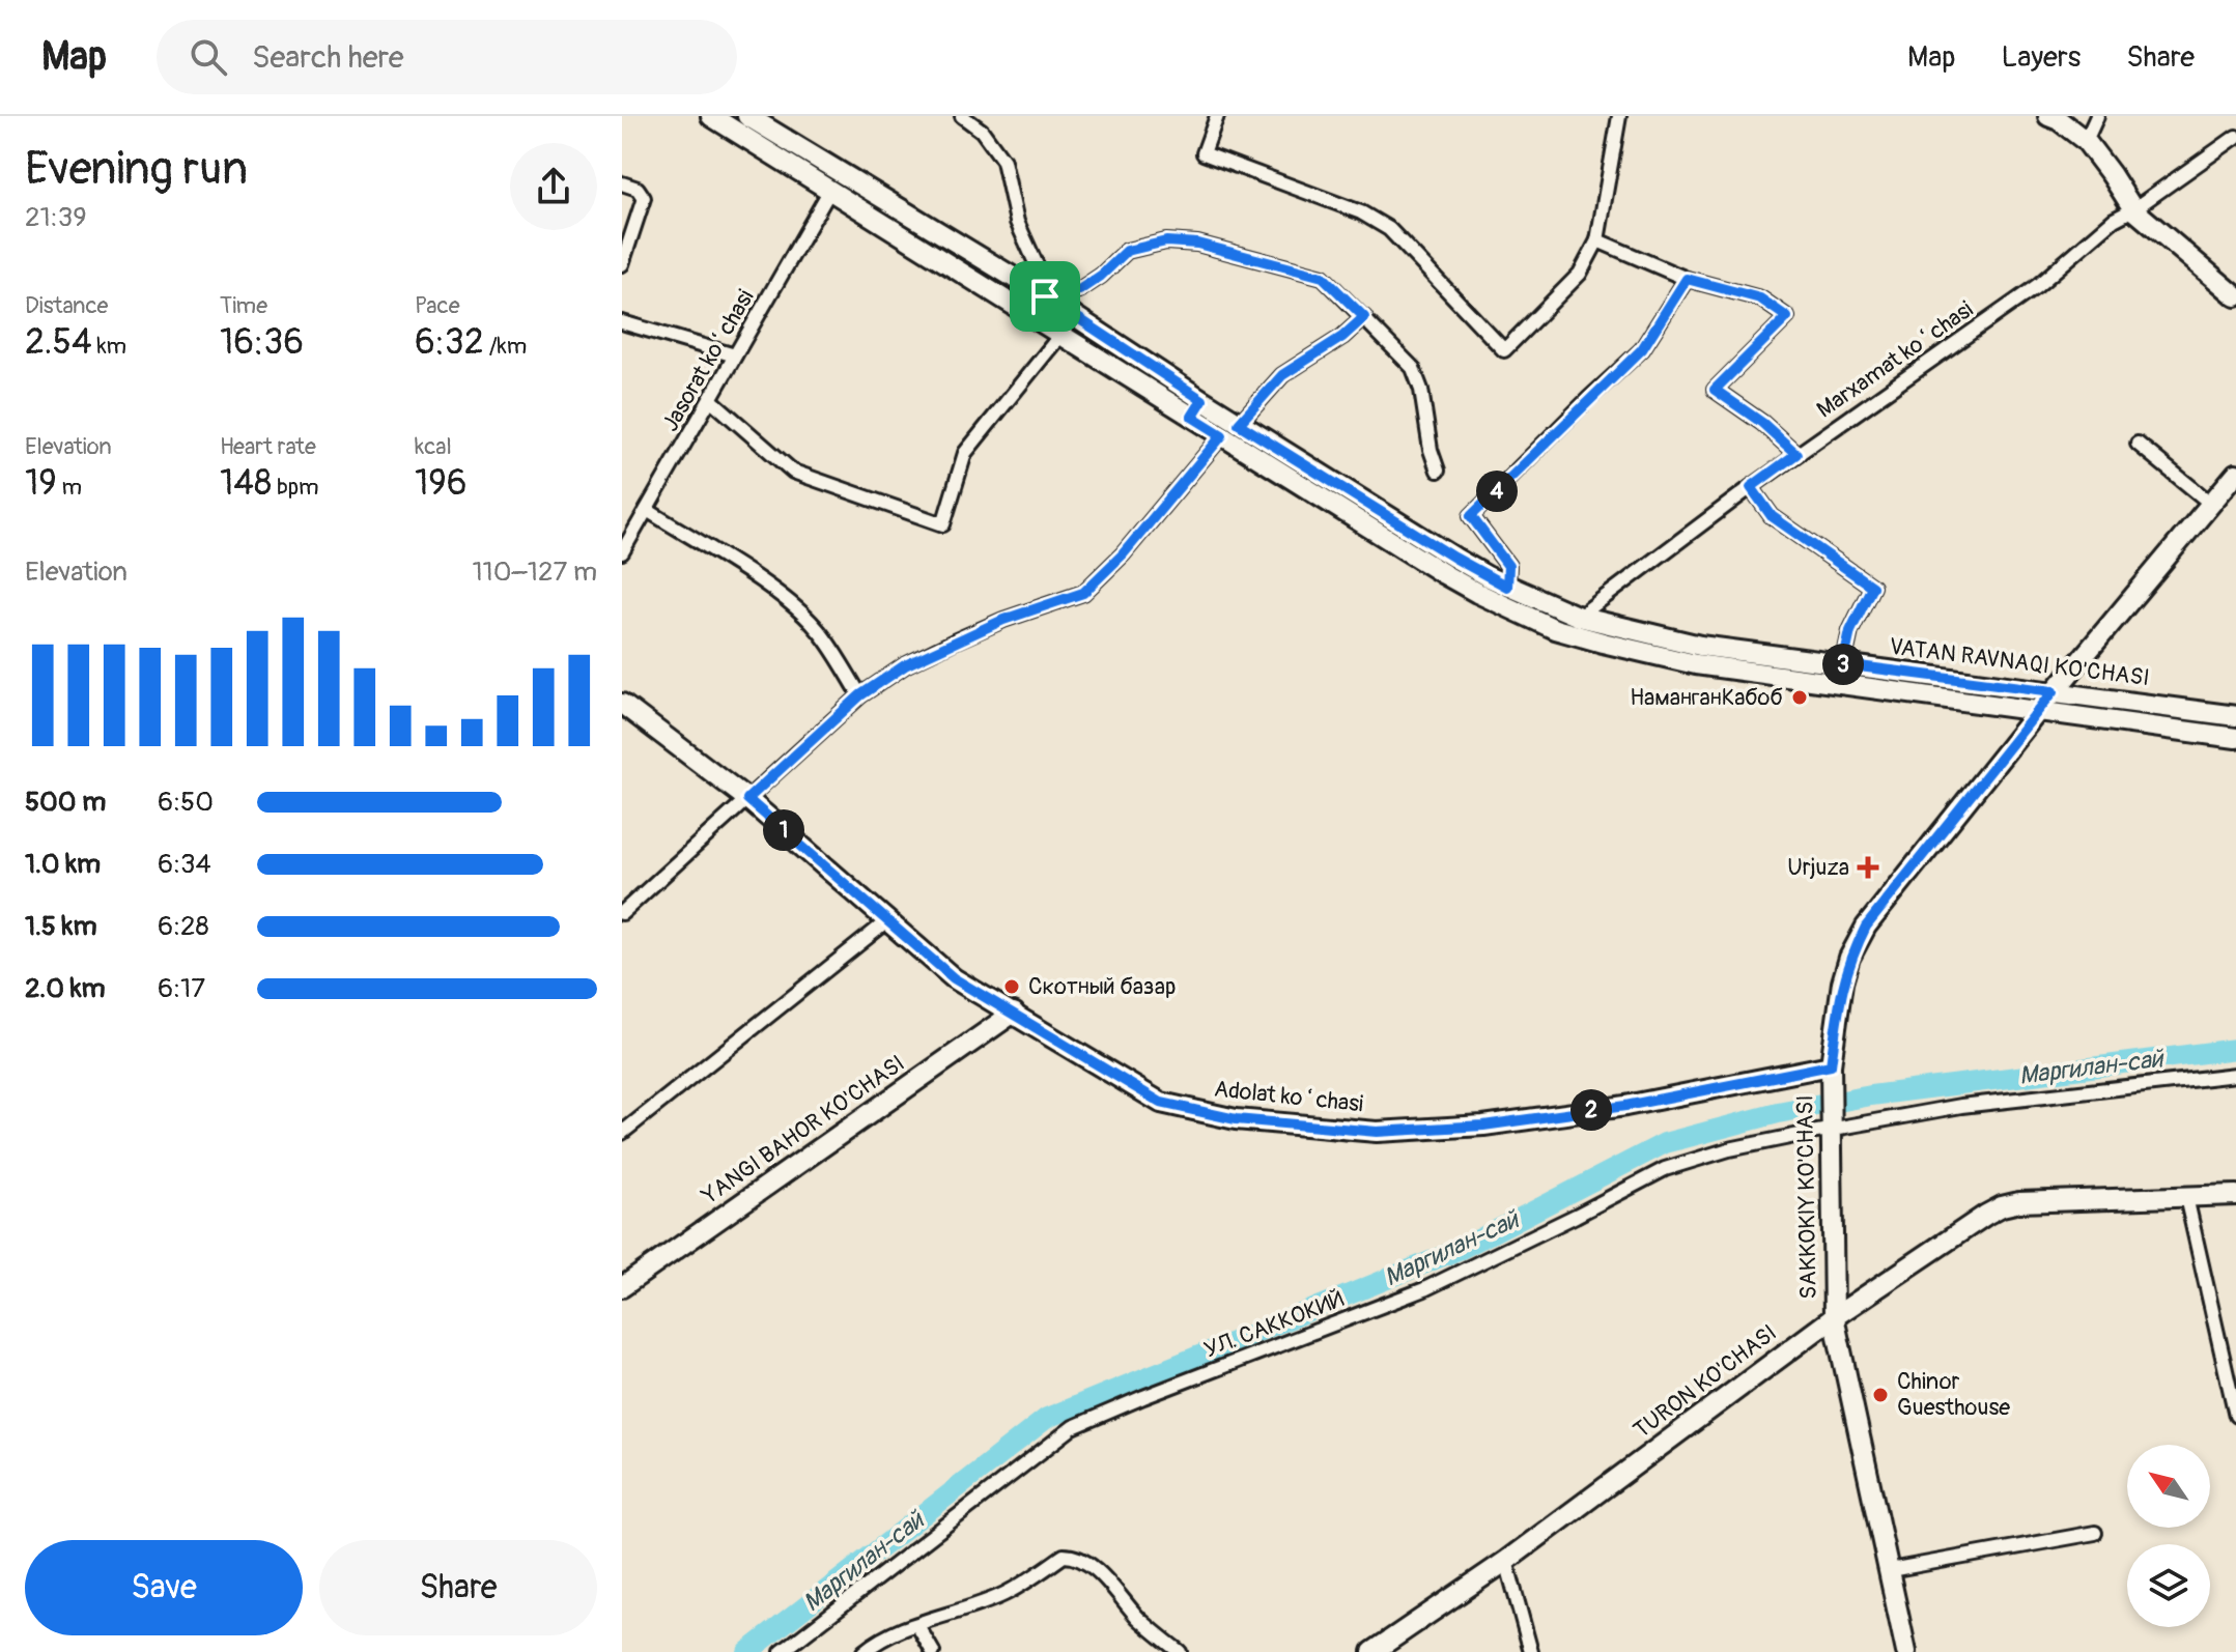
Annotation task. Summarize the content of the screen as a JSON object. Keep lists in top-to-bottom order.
{
  "streets": {
    "street": [
      "Marxamat koʻchasi",
      "Jasorat koʻchasi",
      "VATAN RAVNAQI KO'CHASI",
      "Adolat koʻchasi",
      "YANGI BAHOR KO'CHASI",
      "SAKKOKIY KO'CHASI",
      "УЛ. САККОКИЙ",
      "TURON KO'CHASI"
    ]
  },
  "crossings": [
    ["Marxamat koʻchasi", "VATAN RAVNAQI KO'CHASI"],
    ["Jasorat koʻchasi", "VATAN RAVNAQI KO'CHASI"],
    ["VATAN RAVNAQI KO'CHASI", "SAKKOKIY KO'CHASI"],
    ["Adolat koʻchasi", "YANGI BAHOR KO'CHASI"],
    ["Adolat koʻchasi", "SAKKOKIY KO'CHASI"],
    ["SAKKOKIY KO'CHASI", "УЛ. САККОКИЙ"],
    ["SAKKOKIY KO'CHASI", "TURON KO'CHASI"]
  ],
  "water": ["Маргилан-сай"],
  "places": {
    "other": ["НаманганКабоб", "Скотный базар", "Chinor Guesthouse"],
    "health": ["Urjuza"]
  },
  "north": "top left",
  "page": {
    "header": "Map",
    "search": "Search here",
    "nav": ["Map", "Layers", "Share"],
    "heading": ["Evening run", "21:39"],
    "stats": [
      ["Distance", "2.54 km"],
      ["Time", "16:36"],
      ["Pace", "6:32 /km"],
      ["Elevation", "19 m"],
      ["Heart rate", "148 bpm"],
      ["kcal", "196"]
    ],
    "pins": [
      "4",
      "3",
      "1",
      "2"
    ],
    "chart": ["Elevation", "110–127 m"],
    "list": [
      {
        "name": "500 m",
        "note": "6:50"
      },
      {
        "name": "1.0 km",
        "note": "6:34"
      },
      {
        "name": "1.5 km",
        "note": "6:28"
      },
      {
        "name": "2.0 km",
        "note": "6:17"
      }
    ],
    "buttons": ["Save", "Share"]
  }
}
